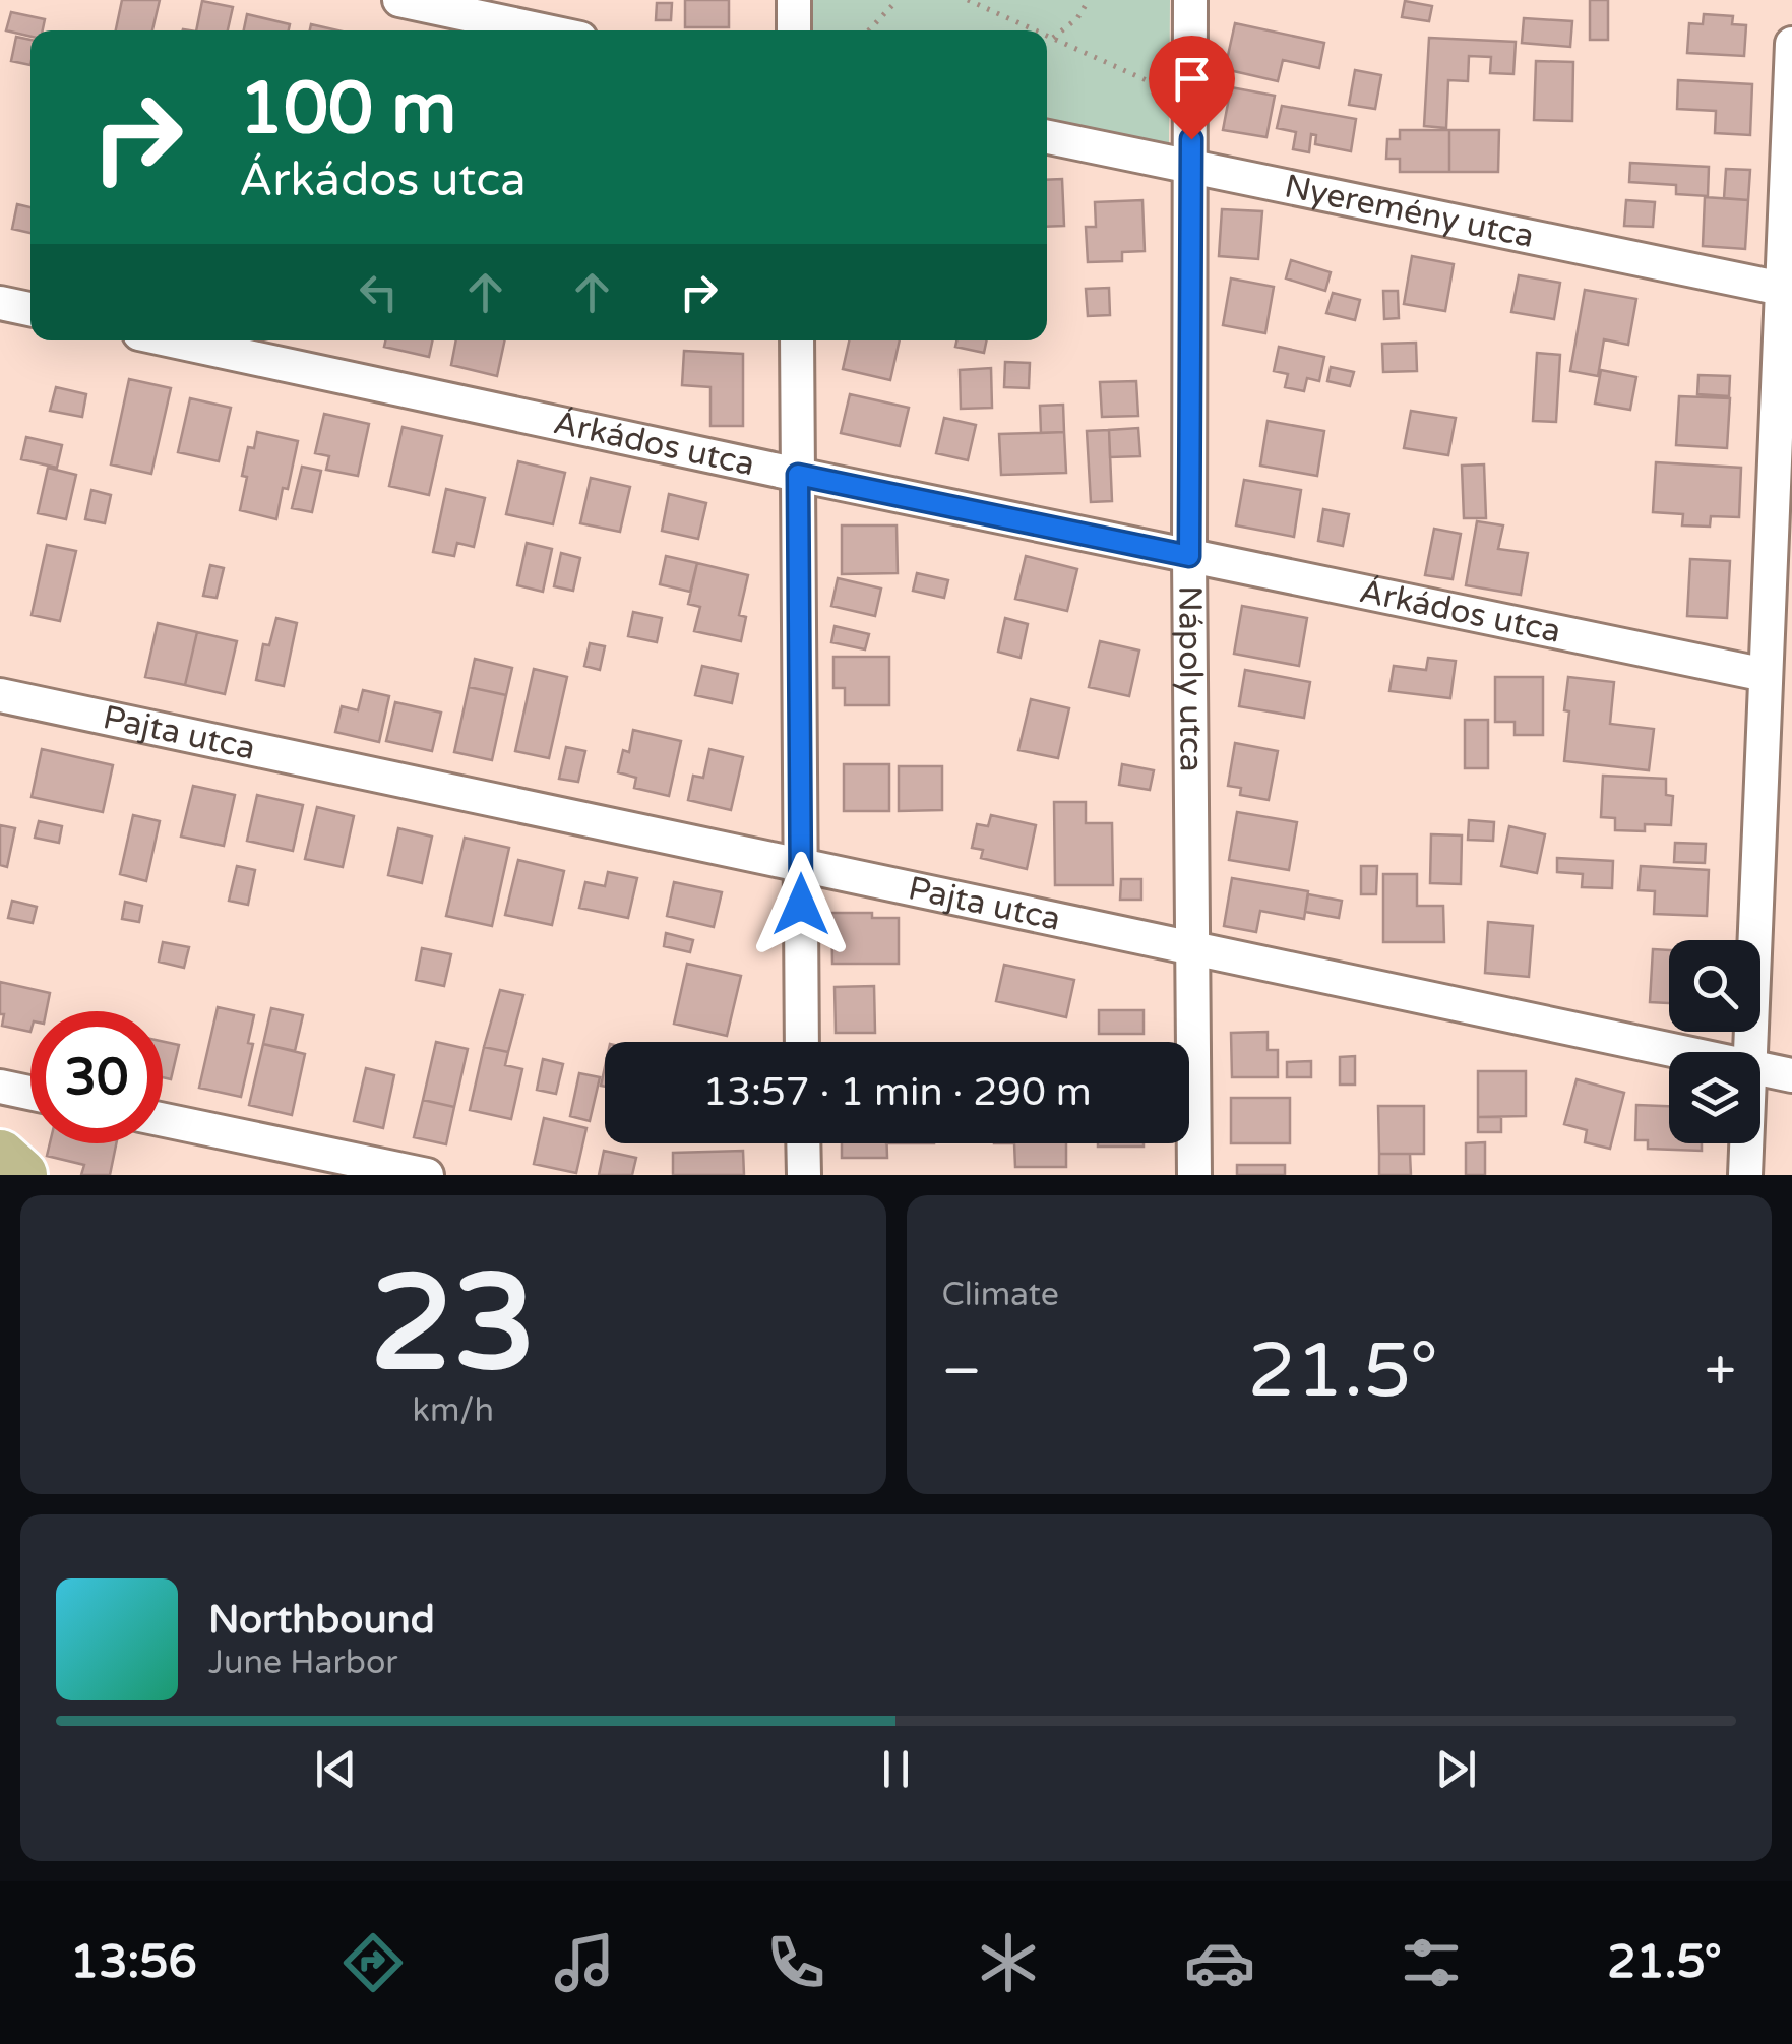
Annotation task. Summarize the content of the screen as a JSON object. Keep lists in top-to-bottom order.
{
  "streets": {
    "street": [
      "Nyeremény utca",
      "Árkádos utca",
      "Nápoly utca",
      "Pajta utca"
    ]
  },
  "crossings": [
    ["Nyeremény utca", "Nápoly utca"],
    ["Árkádos utca", "Nápoly utca"],
    ["Nápoly utca", "Pajta utca"]
  ],
  "page": {
    "turn": ["100 m", "Árkádos utca"],
    "limit": "30",
    "trip": "13:57 · 1 min · 290 m",
    "tile": [
      ["23", "km/h"],
      "Climate"
    ],
    "heat": ["−", "21.5°", "+"],
    "song": ["Northbound", "June Harbor"],
    "tabs": ["13:56", "21.5°"]
  }
}
